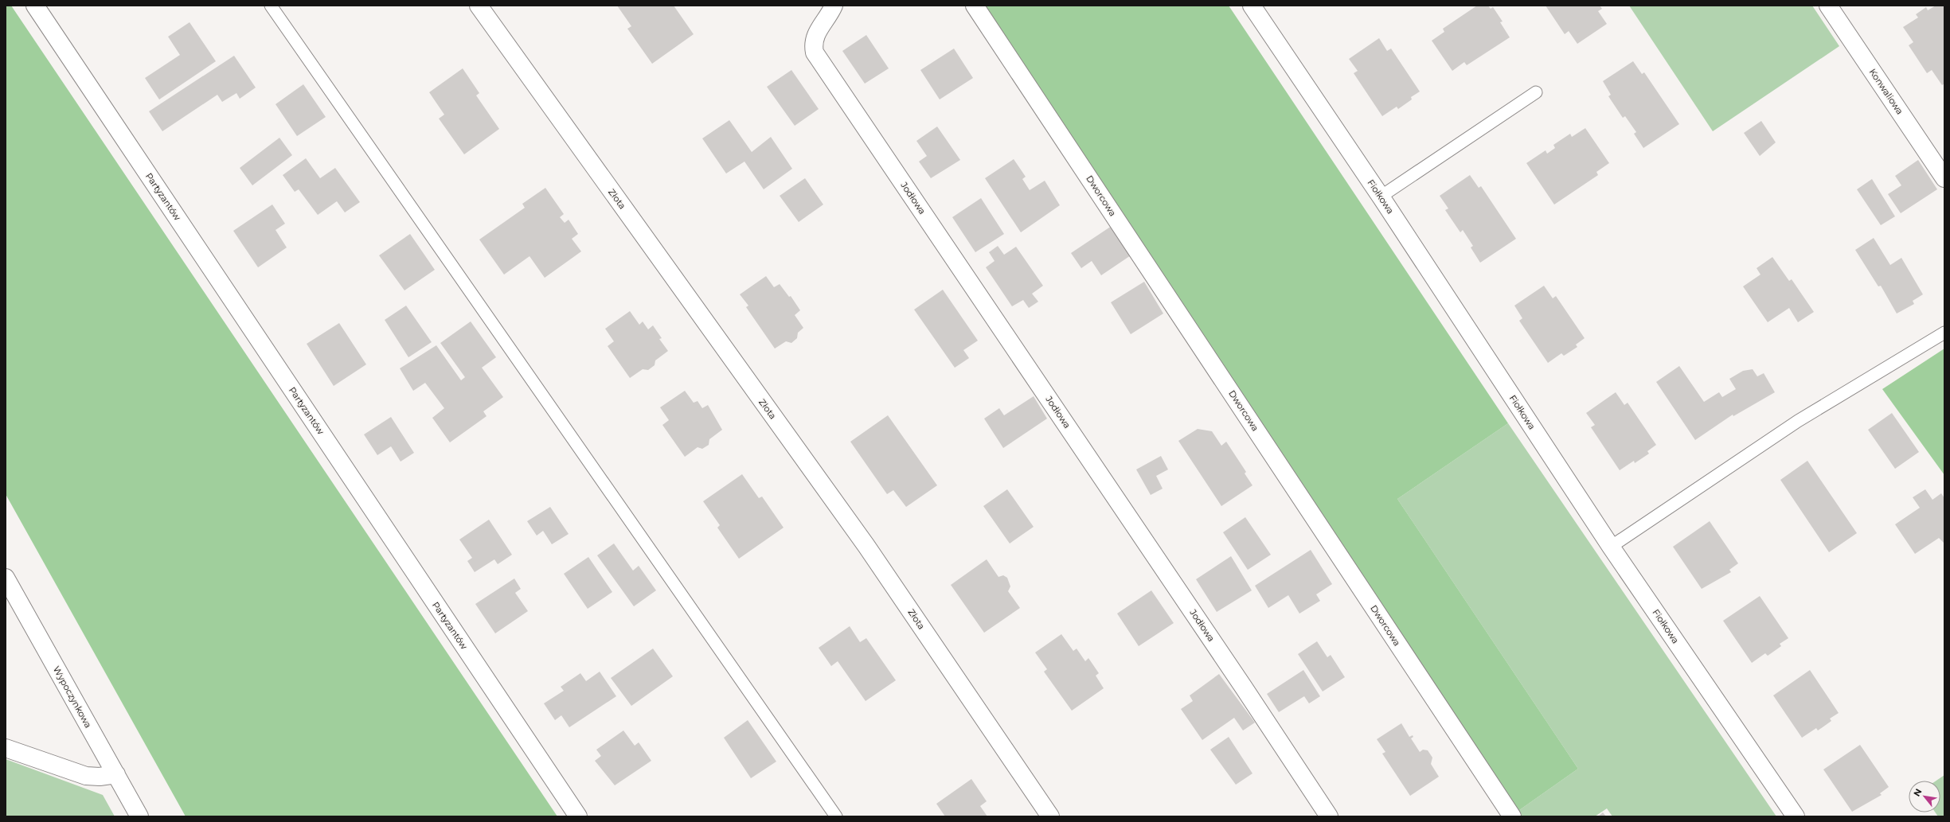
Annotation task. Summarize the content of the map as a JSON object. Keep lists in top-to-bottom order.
{
  "streets": {
    "street": [
      "Konwaliowa",
      "Dworcowa",
      "Partyzantów",
      "Fiołkowa",
      "Jodłowa",
      "Złota",
      "Wypoczynkowa"
    ]
  },
  "north": "top left"
}
